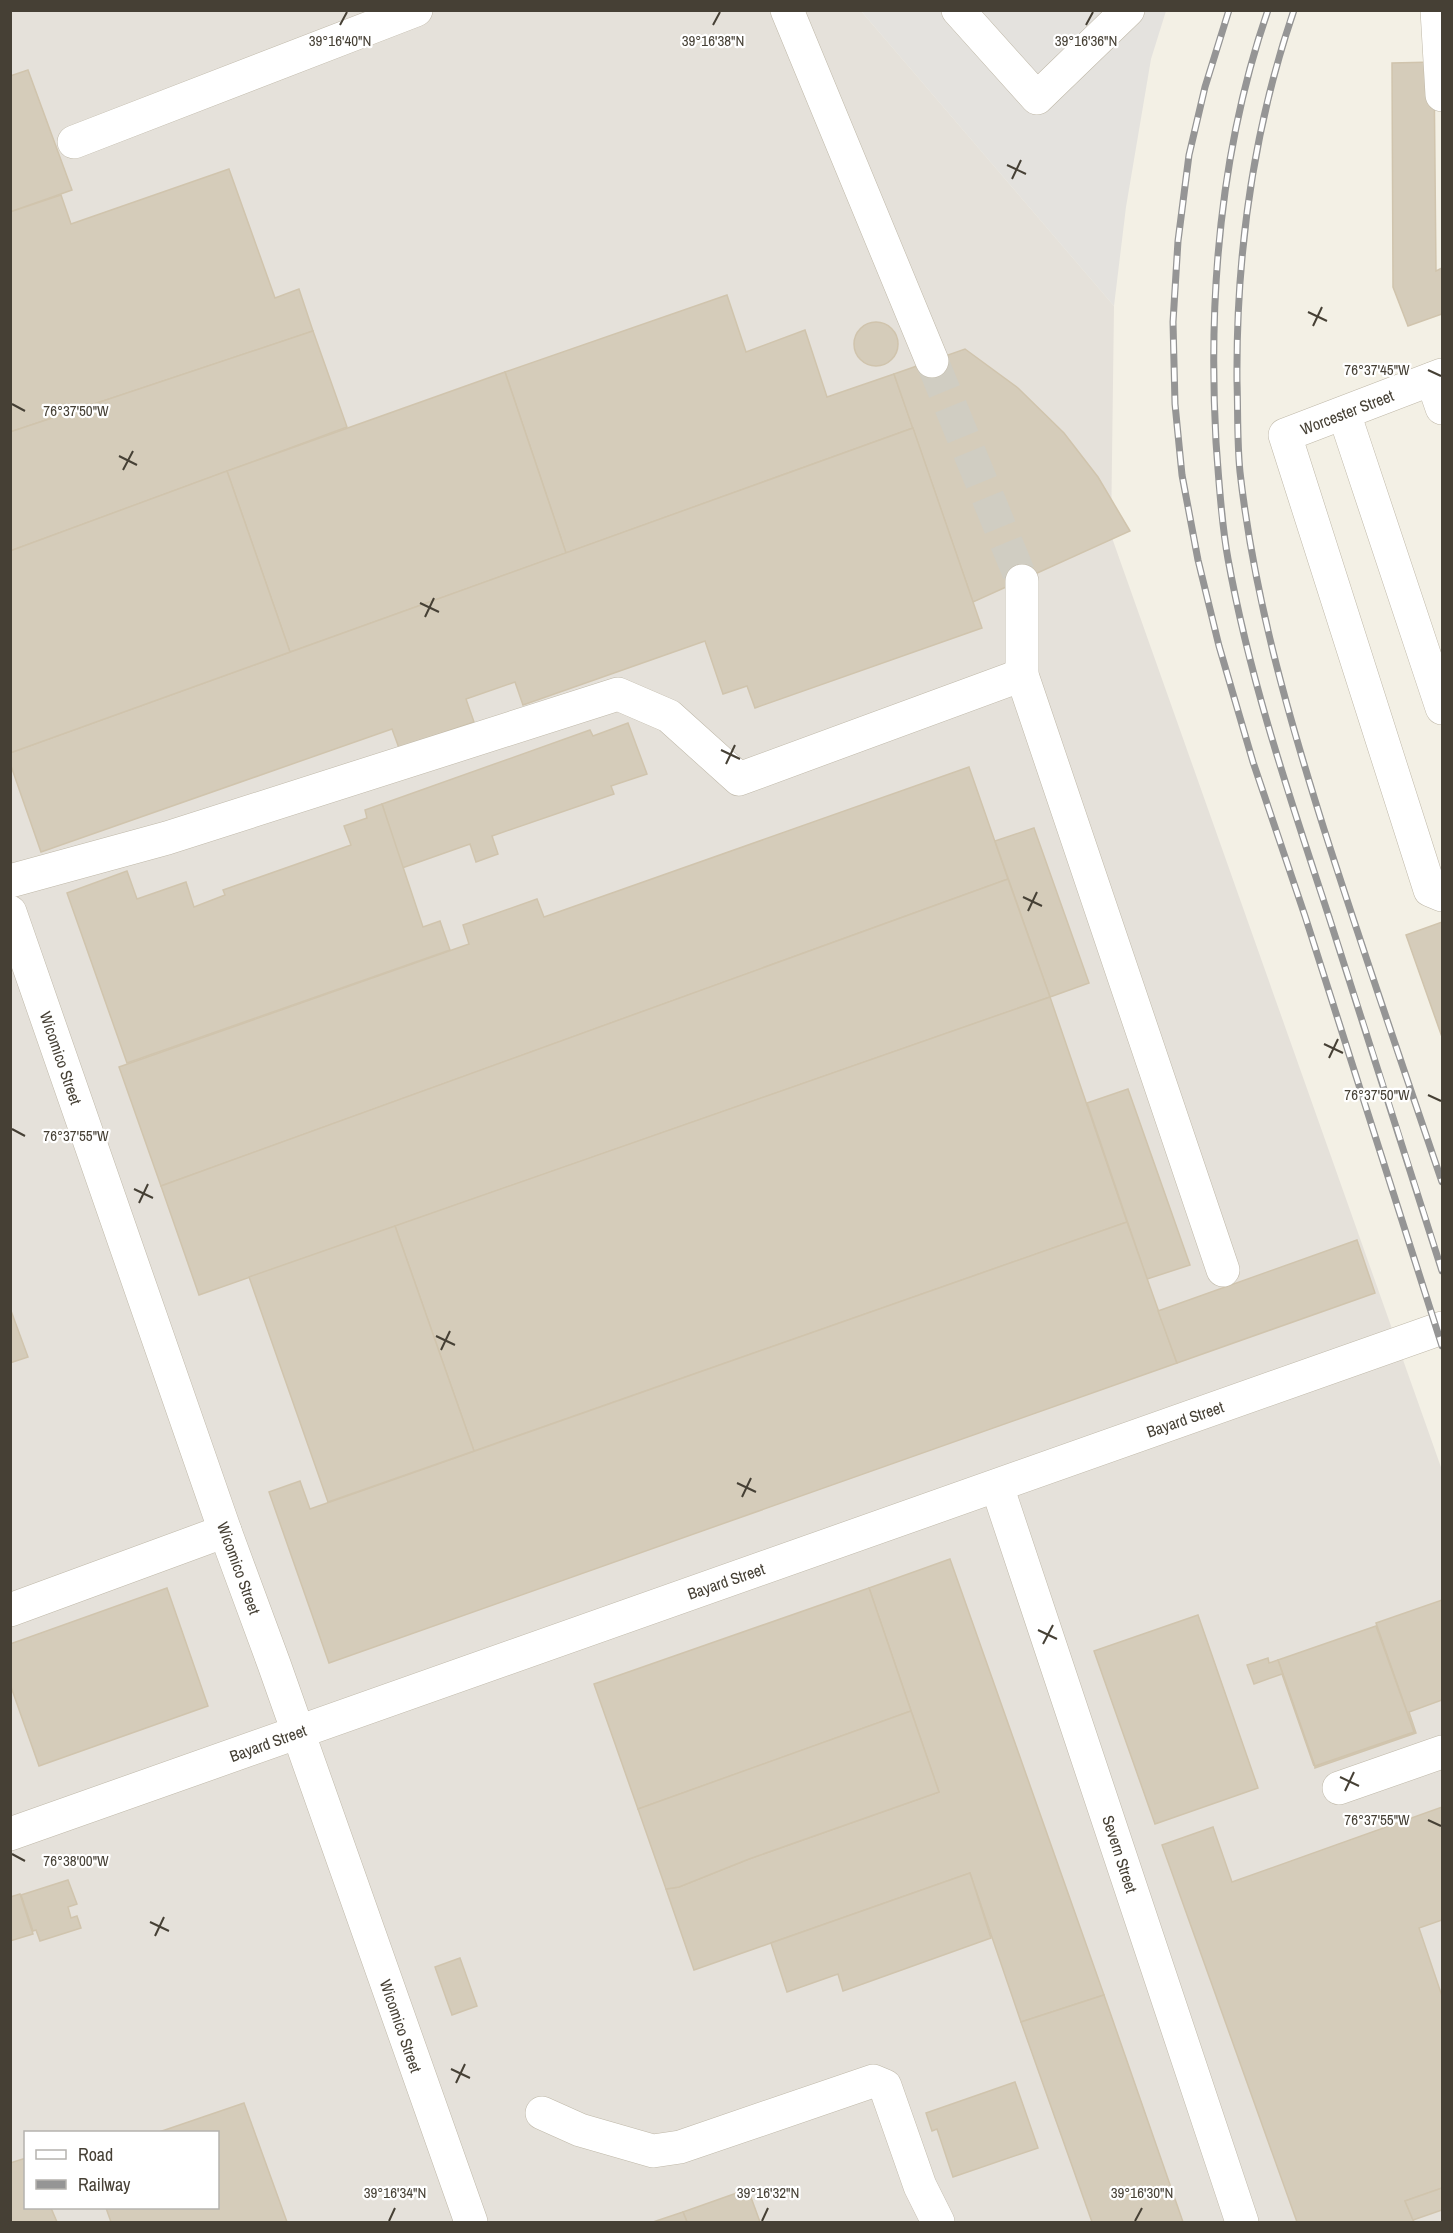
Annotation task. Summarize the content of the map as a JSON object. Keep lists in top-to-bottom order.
{
  "streets": {
    "street": [
      "Worcester Street",
      "Wicomico Street",
      "Bayard Street",
      "Severn Street"
    ]
  },
  "crossings": [
    ["Wicomico Street", "Bayard Street"],
    ["Bayard Street", "Severn Street"]
  ],
  "legend": ["Road", "Railway"],
  "coordinates": [
    "39°16'40\"N",
    "39°16'38\"N",
    "39°16'36\"N",
    "76°37'45\"W",
    "76°37'50\"W",
    "76°37'55\"W",
    "76°38'00\"W",
    "39°16'34\"N",
    "39°16'32\"N",
    "39°16'30\"N"
  ]
}
